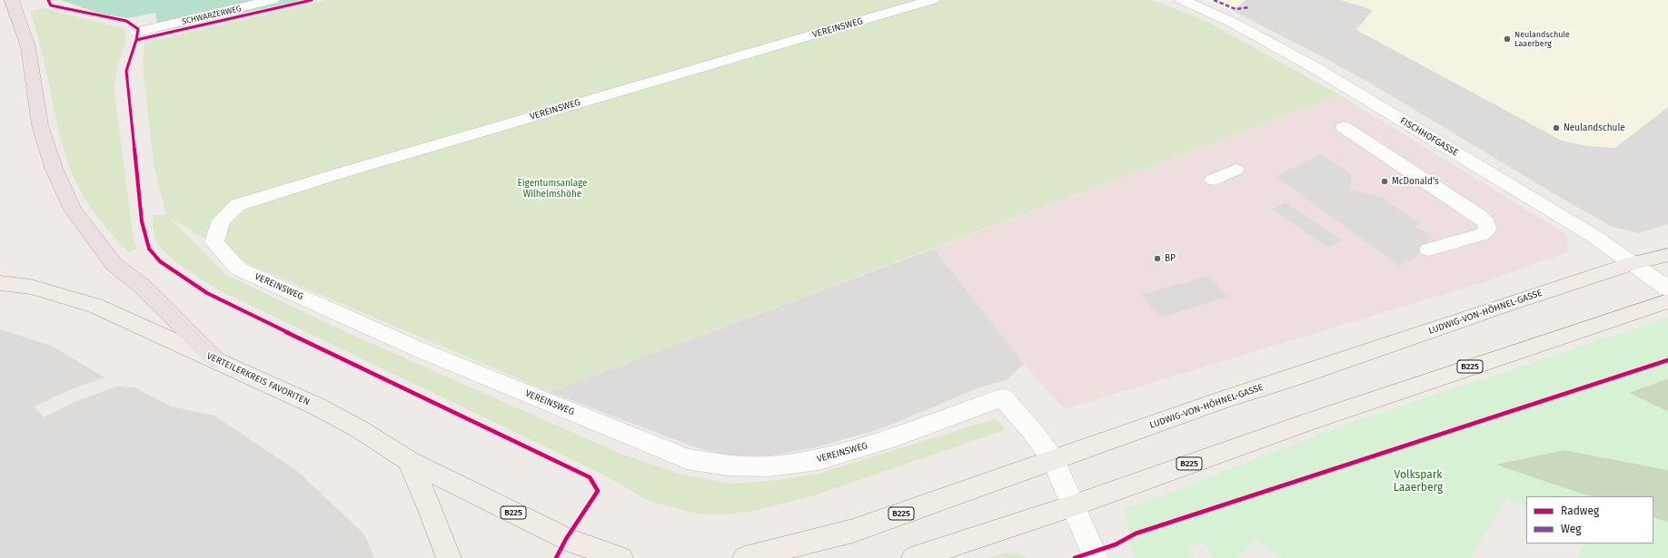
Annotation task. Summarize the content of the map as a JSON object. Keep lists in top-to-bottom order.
{
  "streets": {
    "main road": ["LUDWIG-VON-HÖHNEL-GASSE", "B225", "VERTEILERKREIS FAVORITEN"],
    "street": ["VEREINSWEG", "FISCHHOFGASSE"],
    "cycle path": ["SCHWARZERWEG"]
  },
  "crossings": [
    ["VEREINSWEG", "LUDWIG-VON-HÖHNEL-GASSE"],
    ["FISCHHOFGASSE", "LUDWIG-VON-HÖHNEL-GASSE"],
    ["B225", "VERTEILERKREIS FAVORITEN"]
  ],
  "parks": ["Eigentumsanlage Wilhelmshöhe", "Volkspark Laaerberg"],
  "places": [
    "Neulandschule Laaerberg",
    "Neulandschule",
    "McDonald's",
    "BP"
  ],
  "legend": ["Radweg", "Weg"]
}
